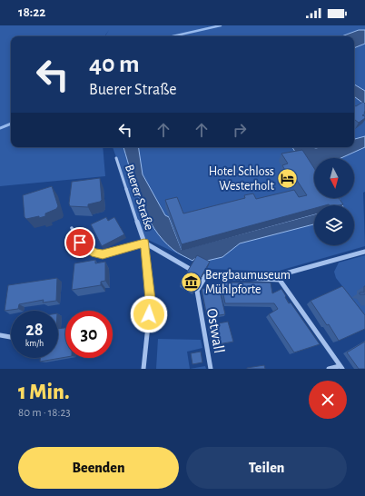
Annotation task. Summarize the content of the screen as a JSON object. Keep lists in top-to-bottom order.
{
  "streets": {
    "street": ["Buerer Straße", "Ostwall"]
  },
  "places": {
    "hotel": ["Hotel Schloss Westerholt"],
    "museum": ["Bergbaumuseum Mühlpforte"]
  },
  "north": "bottom",
  "page": {
    "status": "18:22",
    "turn": ["40 m", "Buerer Straße"],
    "speed": "28 km/h",
    "limit": "30",
    "heading": ["1 Min.", "80 m · 18:23"],
    "buttons": ["Beenden", "Teilen"]
  }
}
